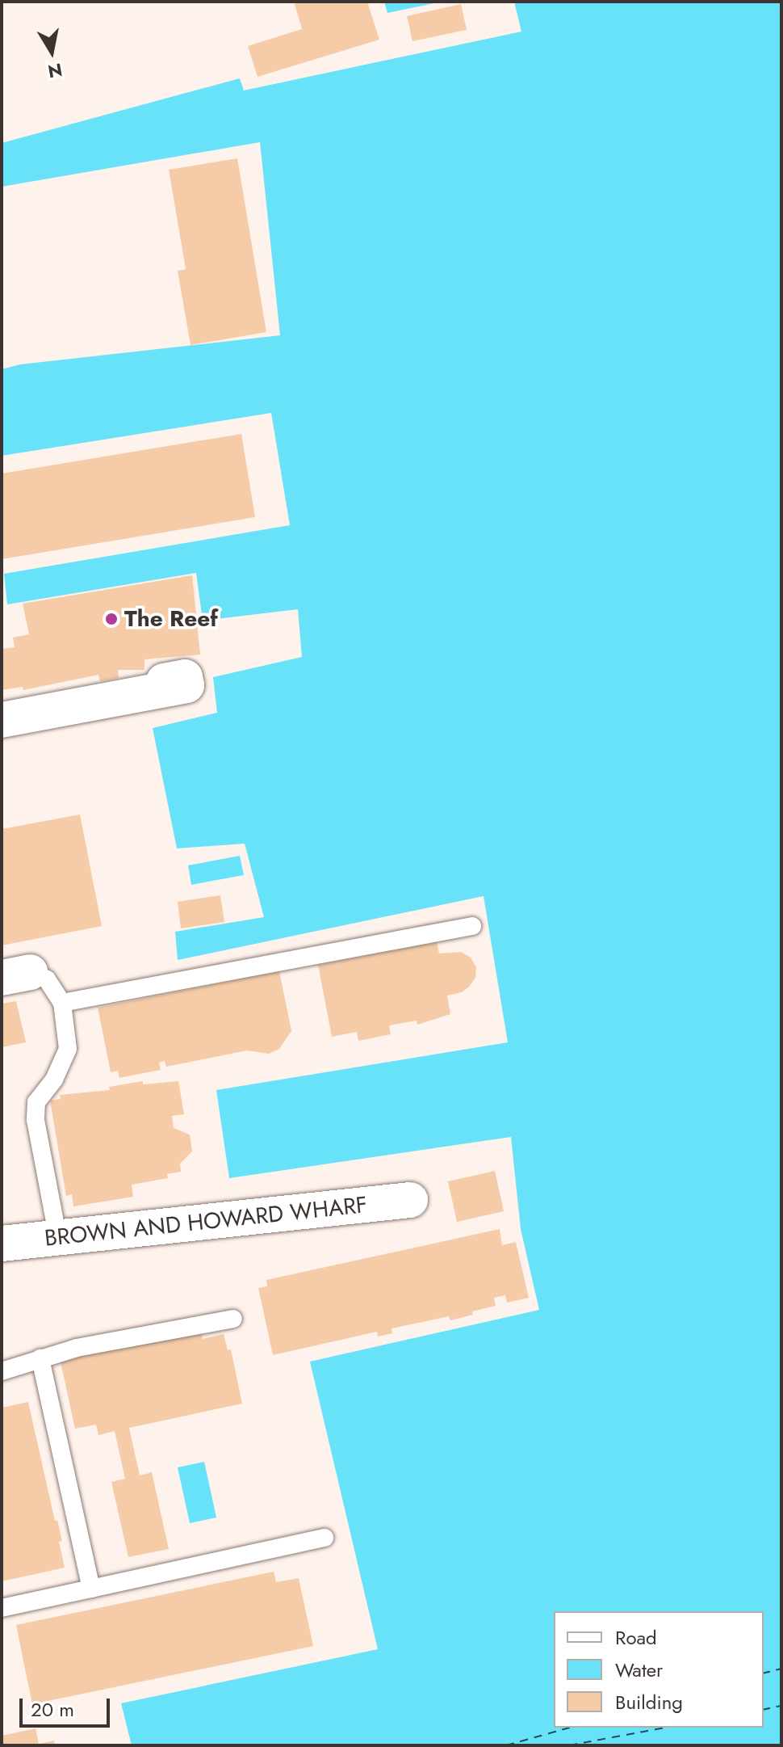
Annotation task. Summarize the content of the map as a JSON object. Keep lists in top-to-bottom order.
{
  "streets": {
    "street": ["BROWN AND HOWARD WHARF"]
  },
  "places": ["The Reef"],
  "legend": ["Road", "Water", "Building"],
  "scale_bar": "20 m",
  "north": "bottom"
}
